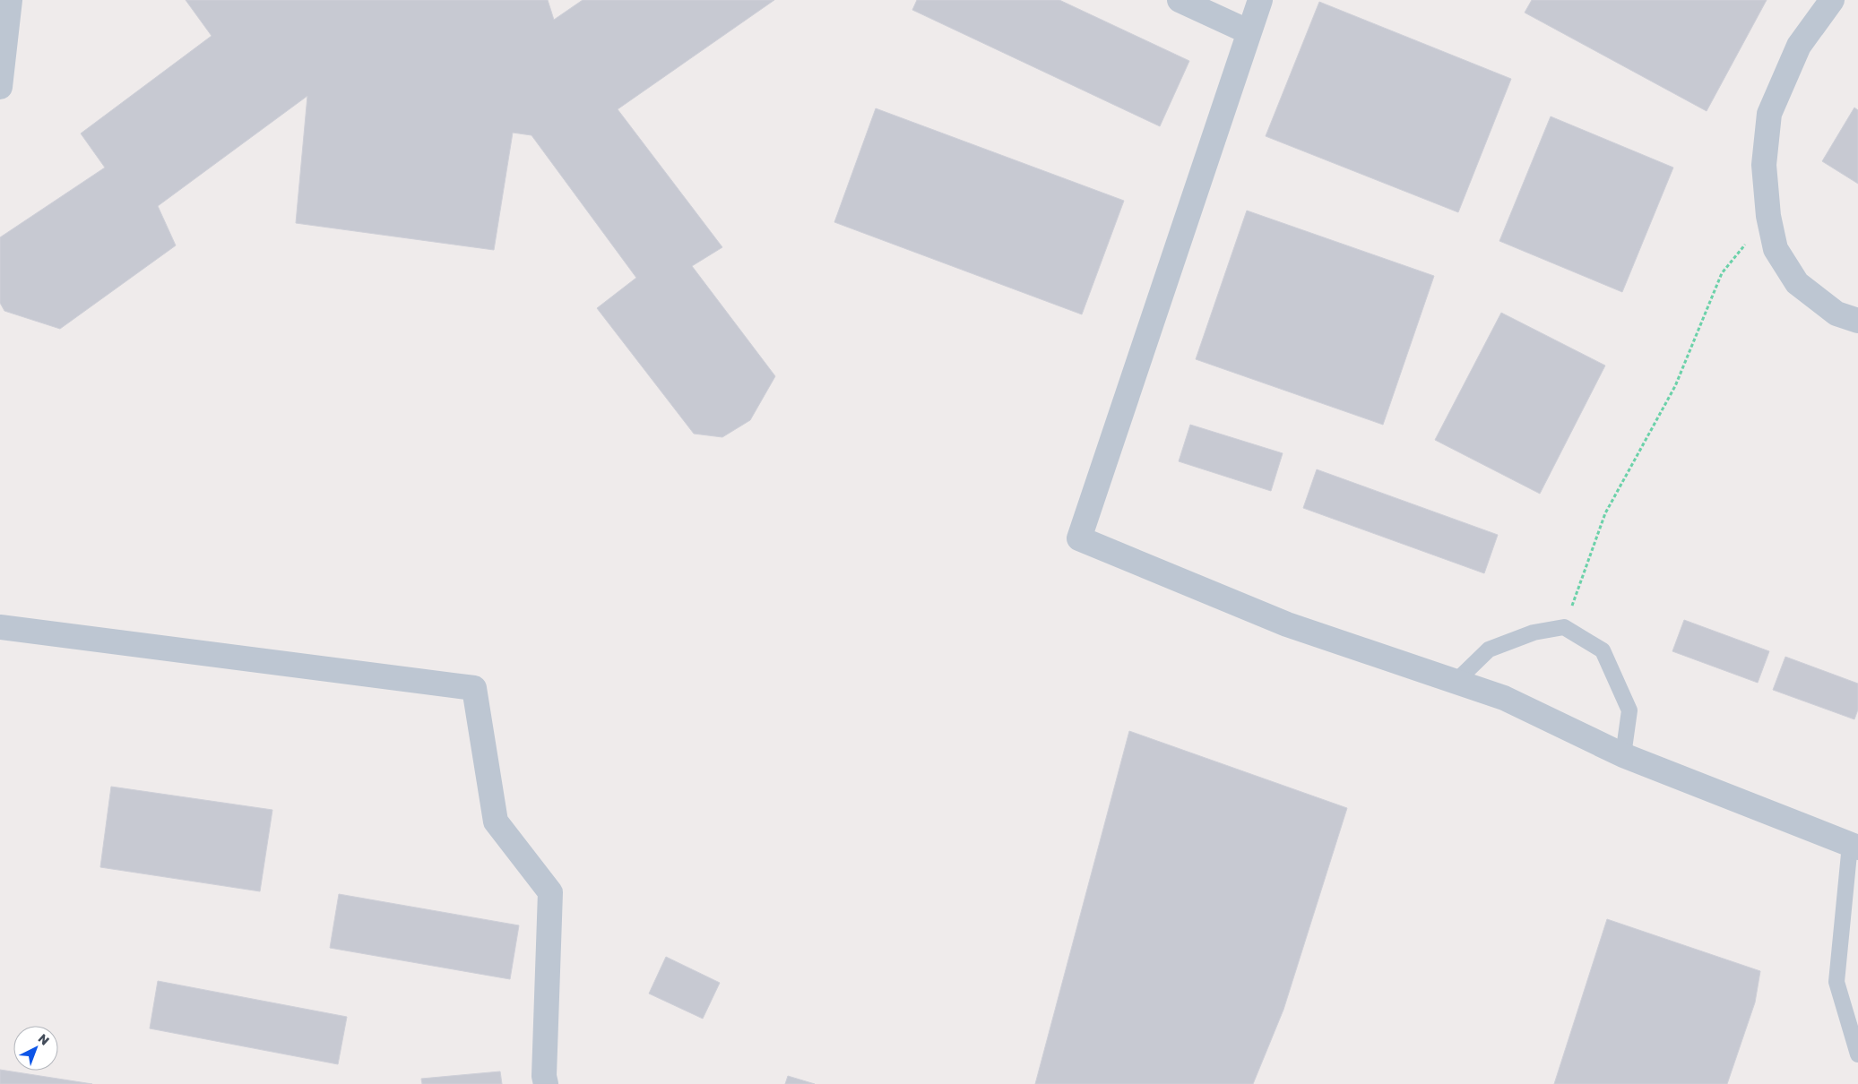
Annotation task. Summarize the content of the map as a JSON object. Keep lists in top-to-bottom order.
{
  "north": "top right"
}
